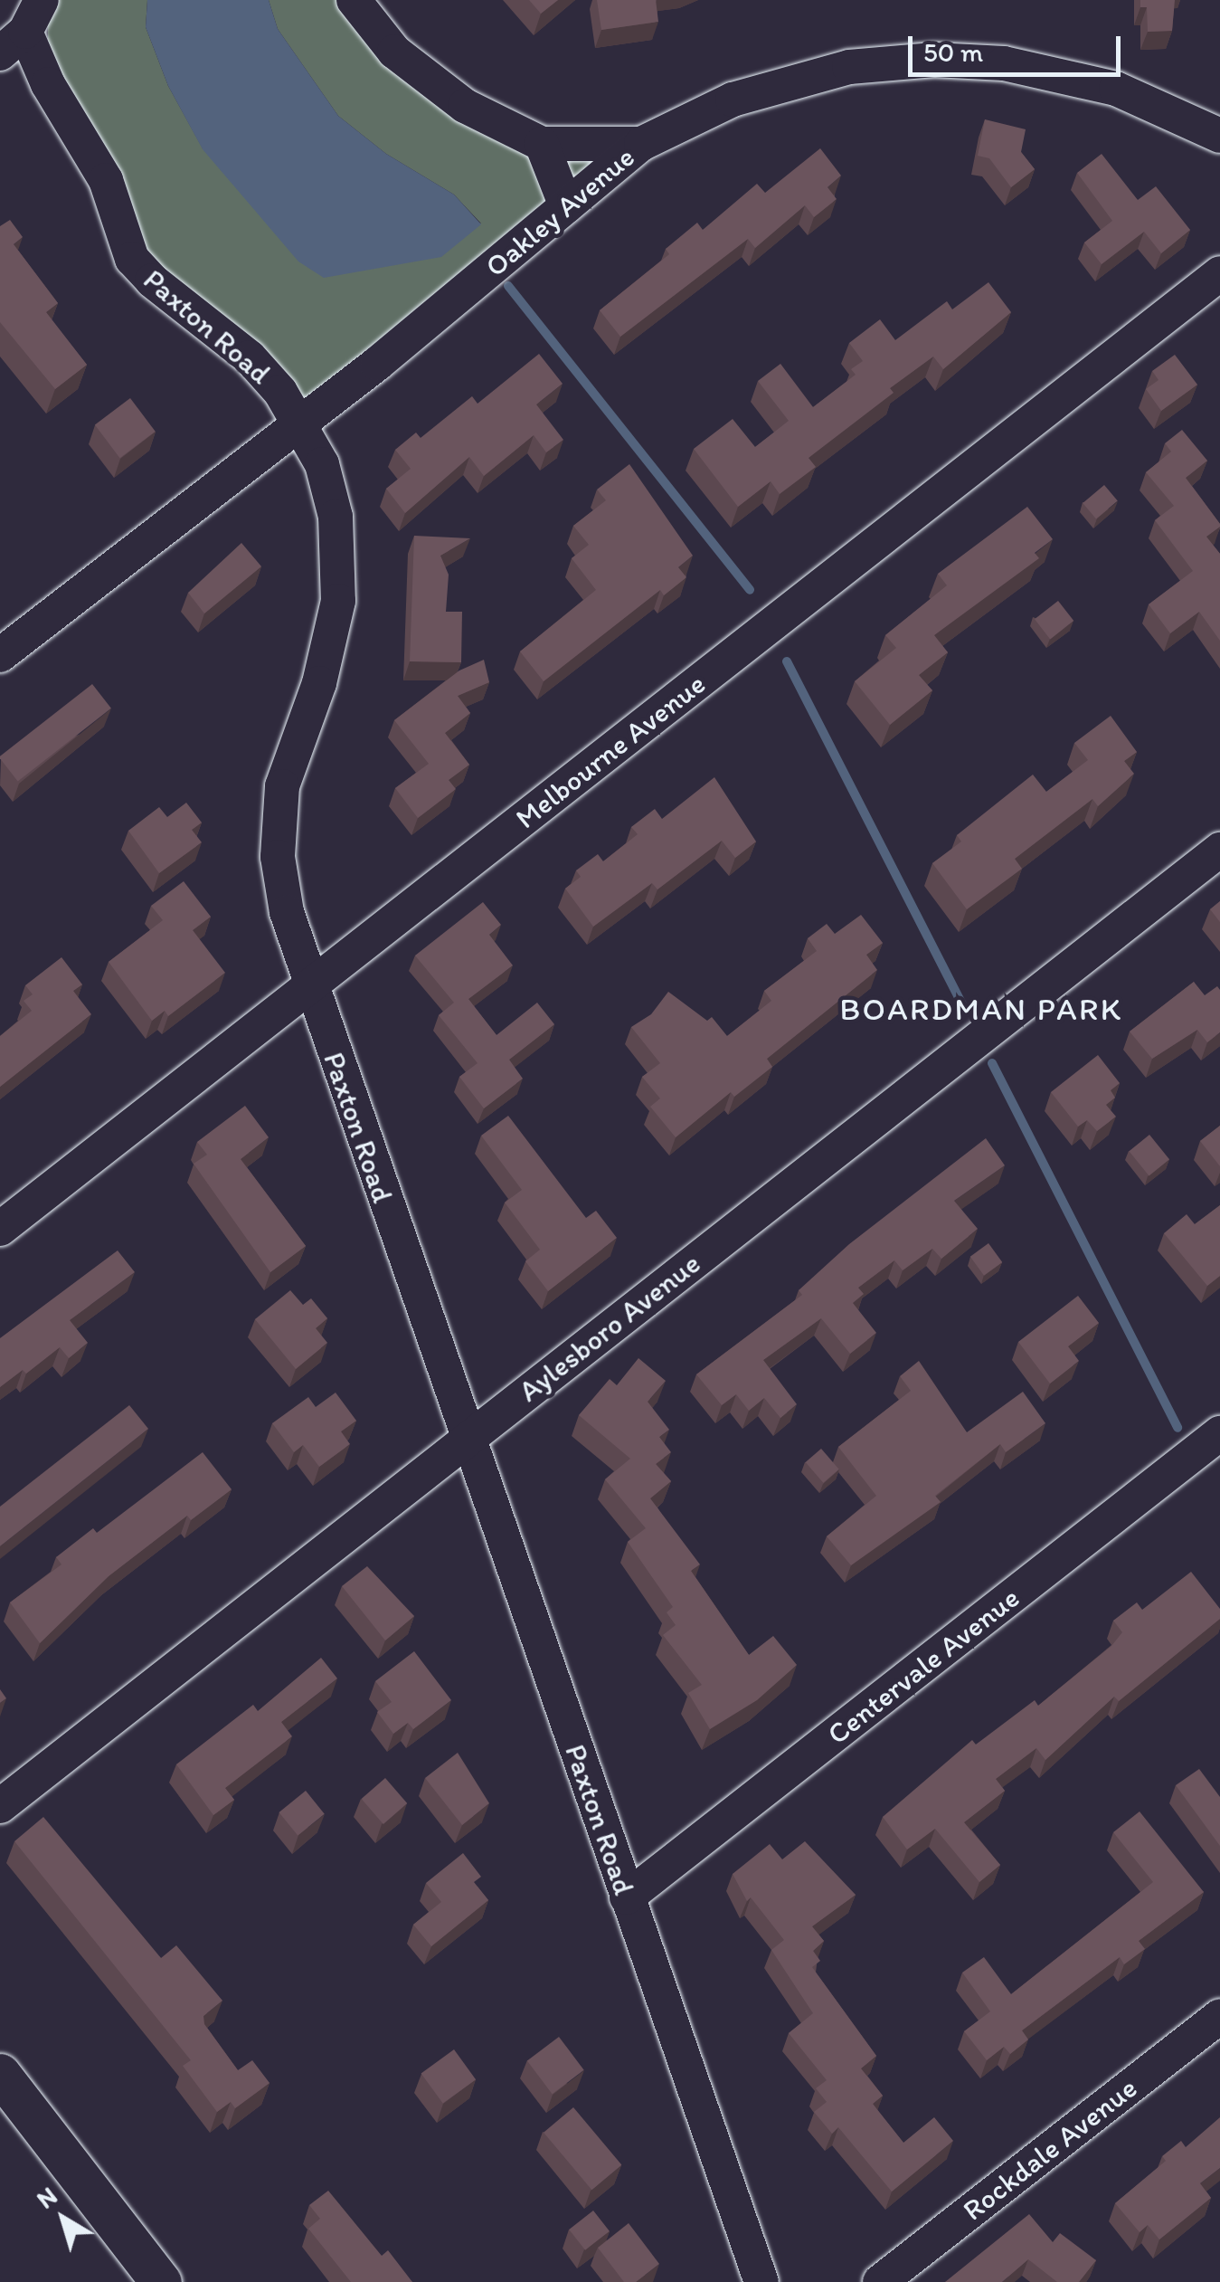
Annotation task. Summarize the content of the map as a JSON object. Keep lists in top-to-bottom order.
{
  "streets": {
    "street": [
      "Oakley Avenue",
      "Paxton Road",
      "Melbourne Avenue",
      "Aylesboro Avenue",
      "Centervale Avenue",
      "Rockdale Avenue"
    ]
  },
  "crossings": [
    ["Oakley Avenue", "Paxton Road"],
    ["Paxton Road", "Melbourne Avenue"],
    ["Paxton Road", "Aylesboro Avenue"],
    ["Paxton Road", "Centervale Avenue"]
  ],
  "districts": ["BOARDMAN PARK"],
  "scale_bar": "50 m",
  "north": "top left"
}
